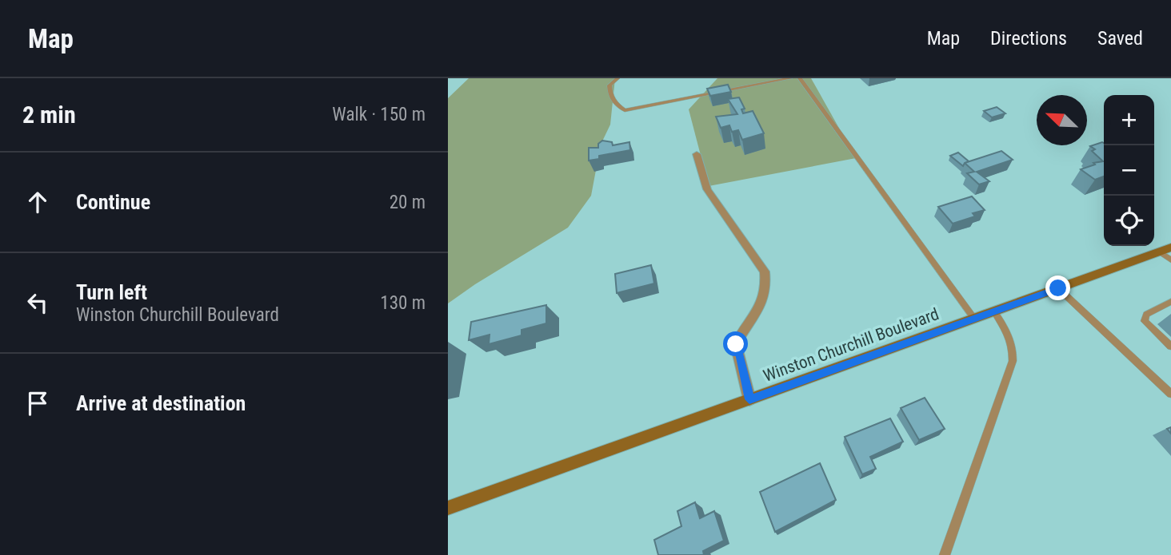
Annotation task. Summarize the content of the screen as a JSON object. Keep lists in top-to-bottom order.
{
  "streets": {
    "main road": ["Winston Churchill Boulevard"]
  },
  "north": "top left",
  "page": {
    "header": "Map",
    "nav": ["Map", "Directions", "Saved"],
    "heading": ["2 min", "Walk · 150 m"],
    "map_buttons": ["+", "−"],
    "list": [
      ["Continue", "20 m"],
      ["Turn left", "Winston Churchill Boulevard", "130 m"],
      "Arrive at destination"
    ]
  }
}
